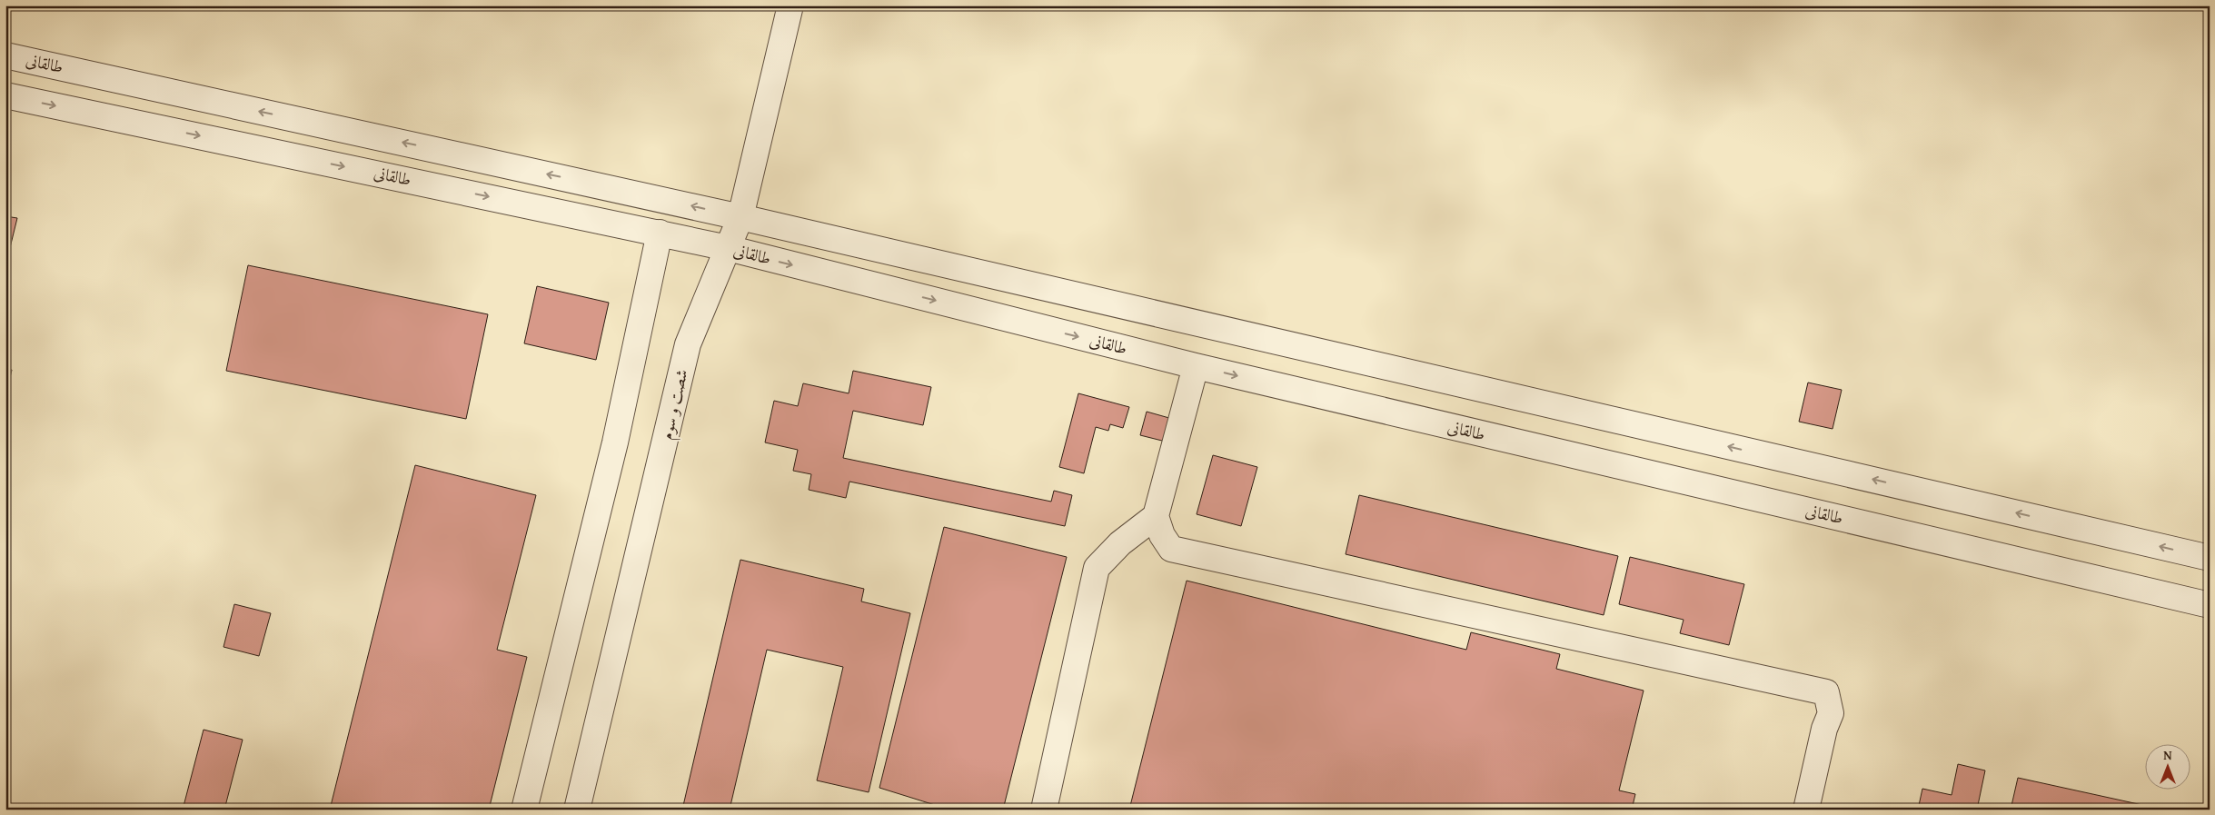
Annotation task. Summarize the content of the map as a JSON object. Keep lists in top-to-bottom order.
{
  "streets": {
    "street": ["طالقانی", "شصت و سوم"]
  },
  "crossings": [
    ["طالقانی", "شصت و سوم"]
  ],
  "north": "top"
}
